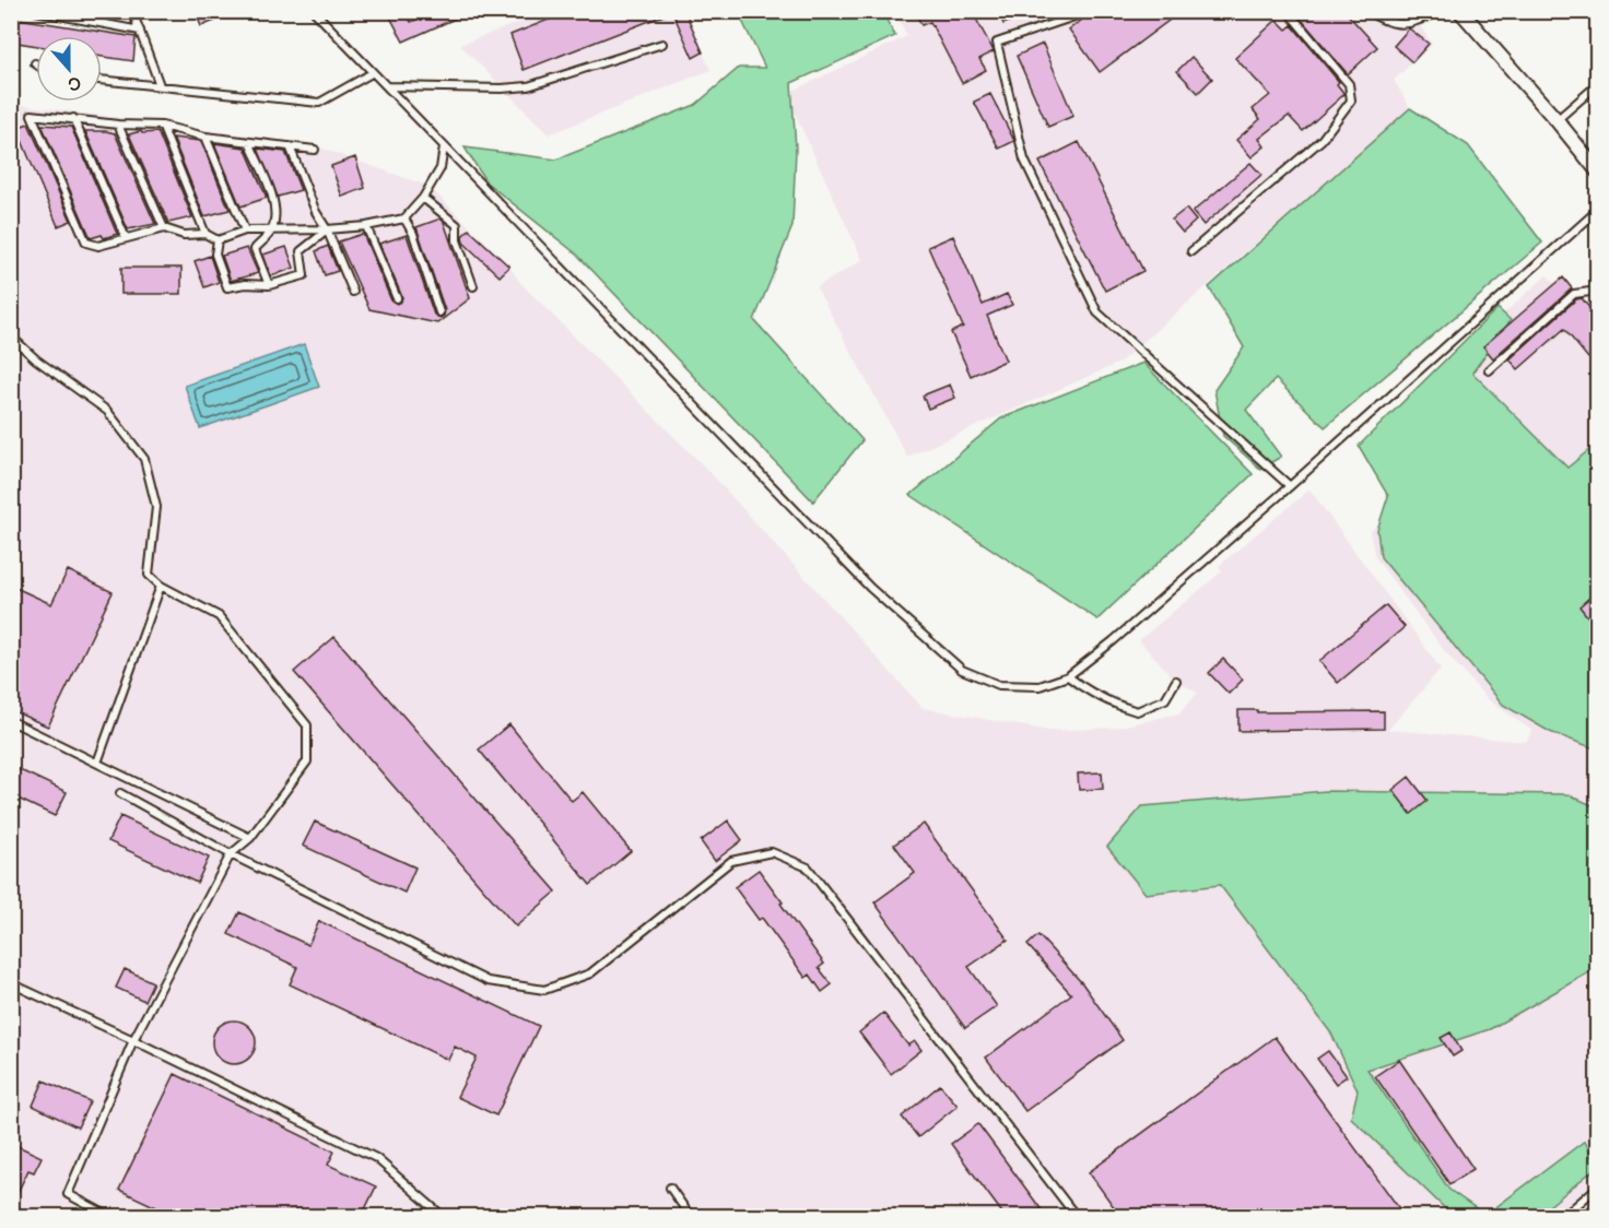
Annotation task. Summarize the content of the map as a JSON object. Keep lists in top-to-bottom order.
{
  "north": "bottom"
}
